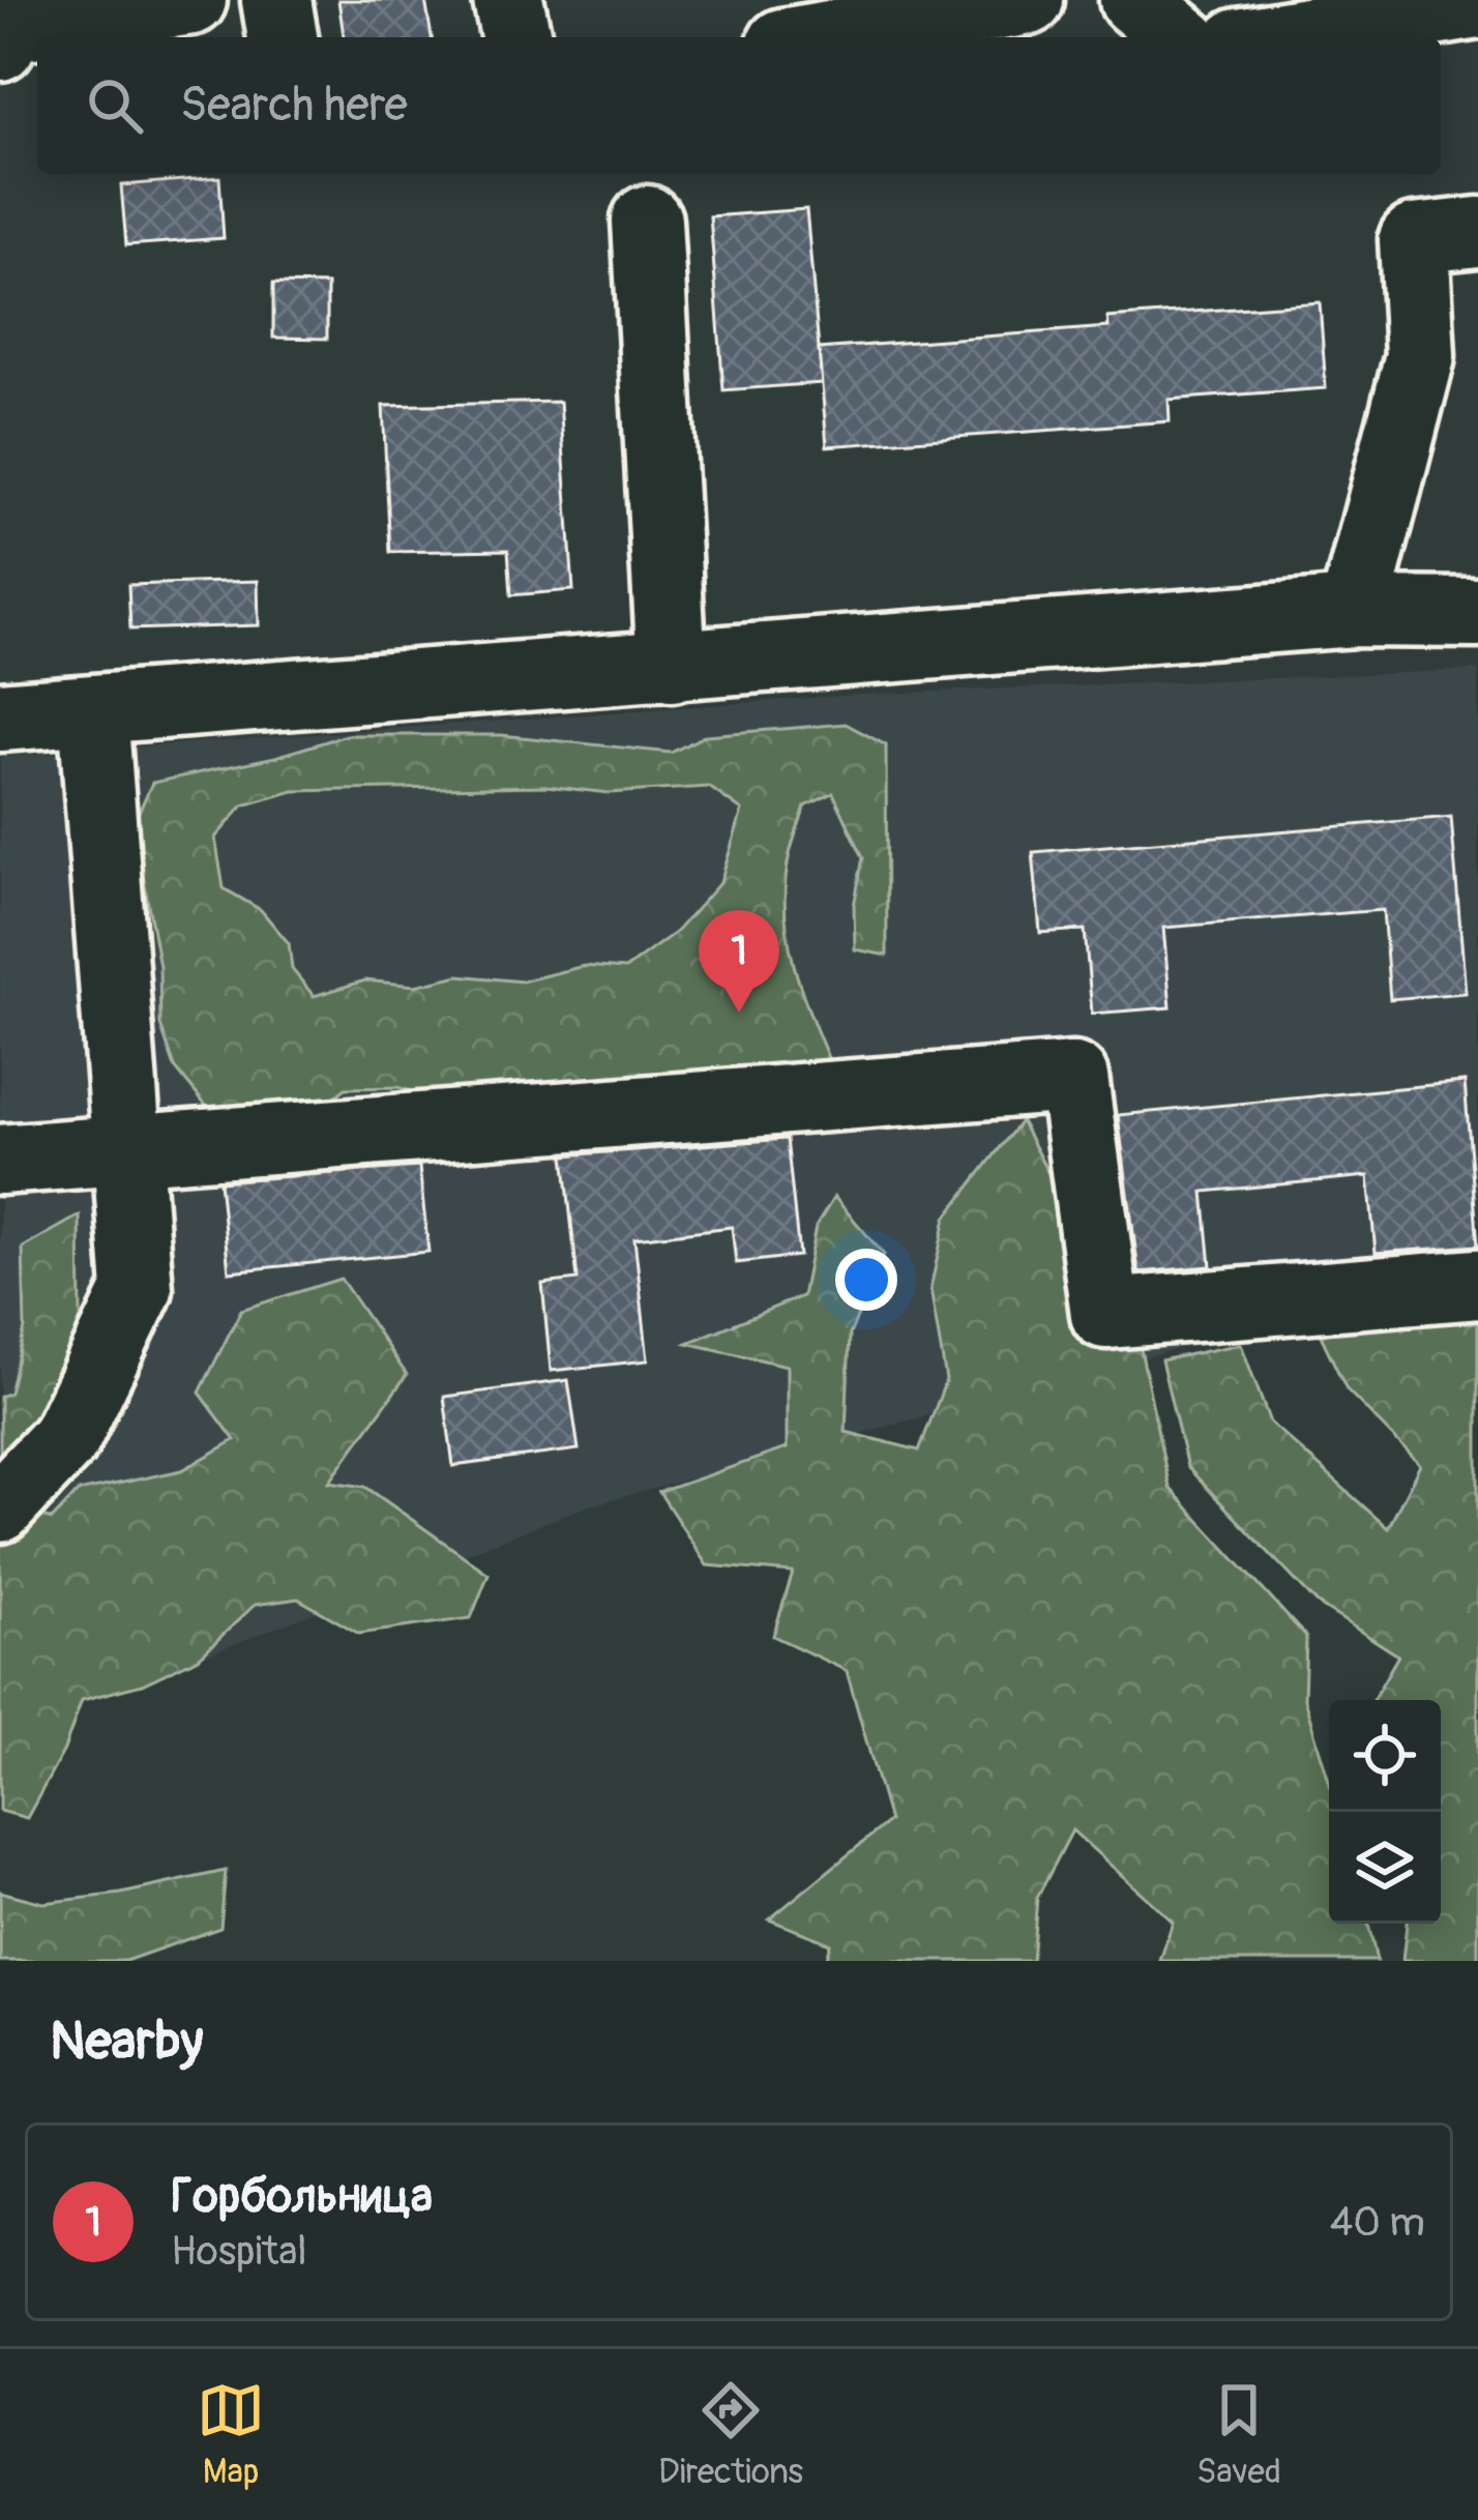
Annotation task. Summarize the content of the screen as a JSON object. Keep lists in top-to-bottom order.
{
  "page": {
    "search": "Search here",
    "pins": "1",
    "heading": "Nearby",
    "list": [
      {
        "mark": "1",
        "name": "Горбольница",
        "note": "Hospital",
        "value": "40 m"
      }
    ],
    "nav": ["Map", "Directions", "Saved"]
  }
}
